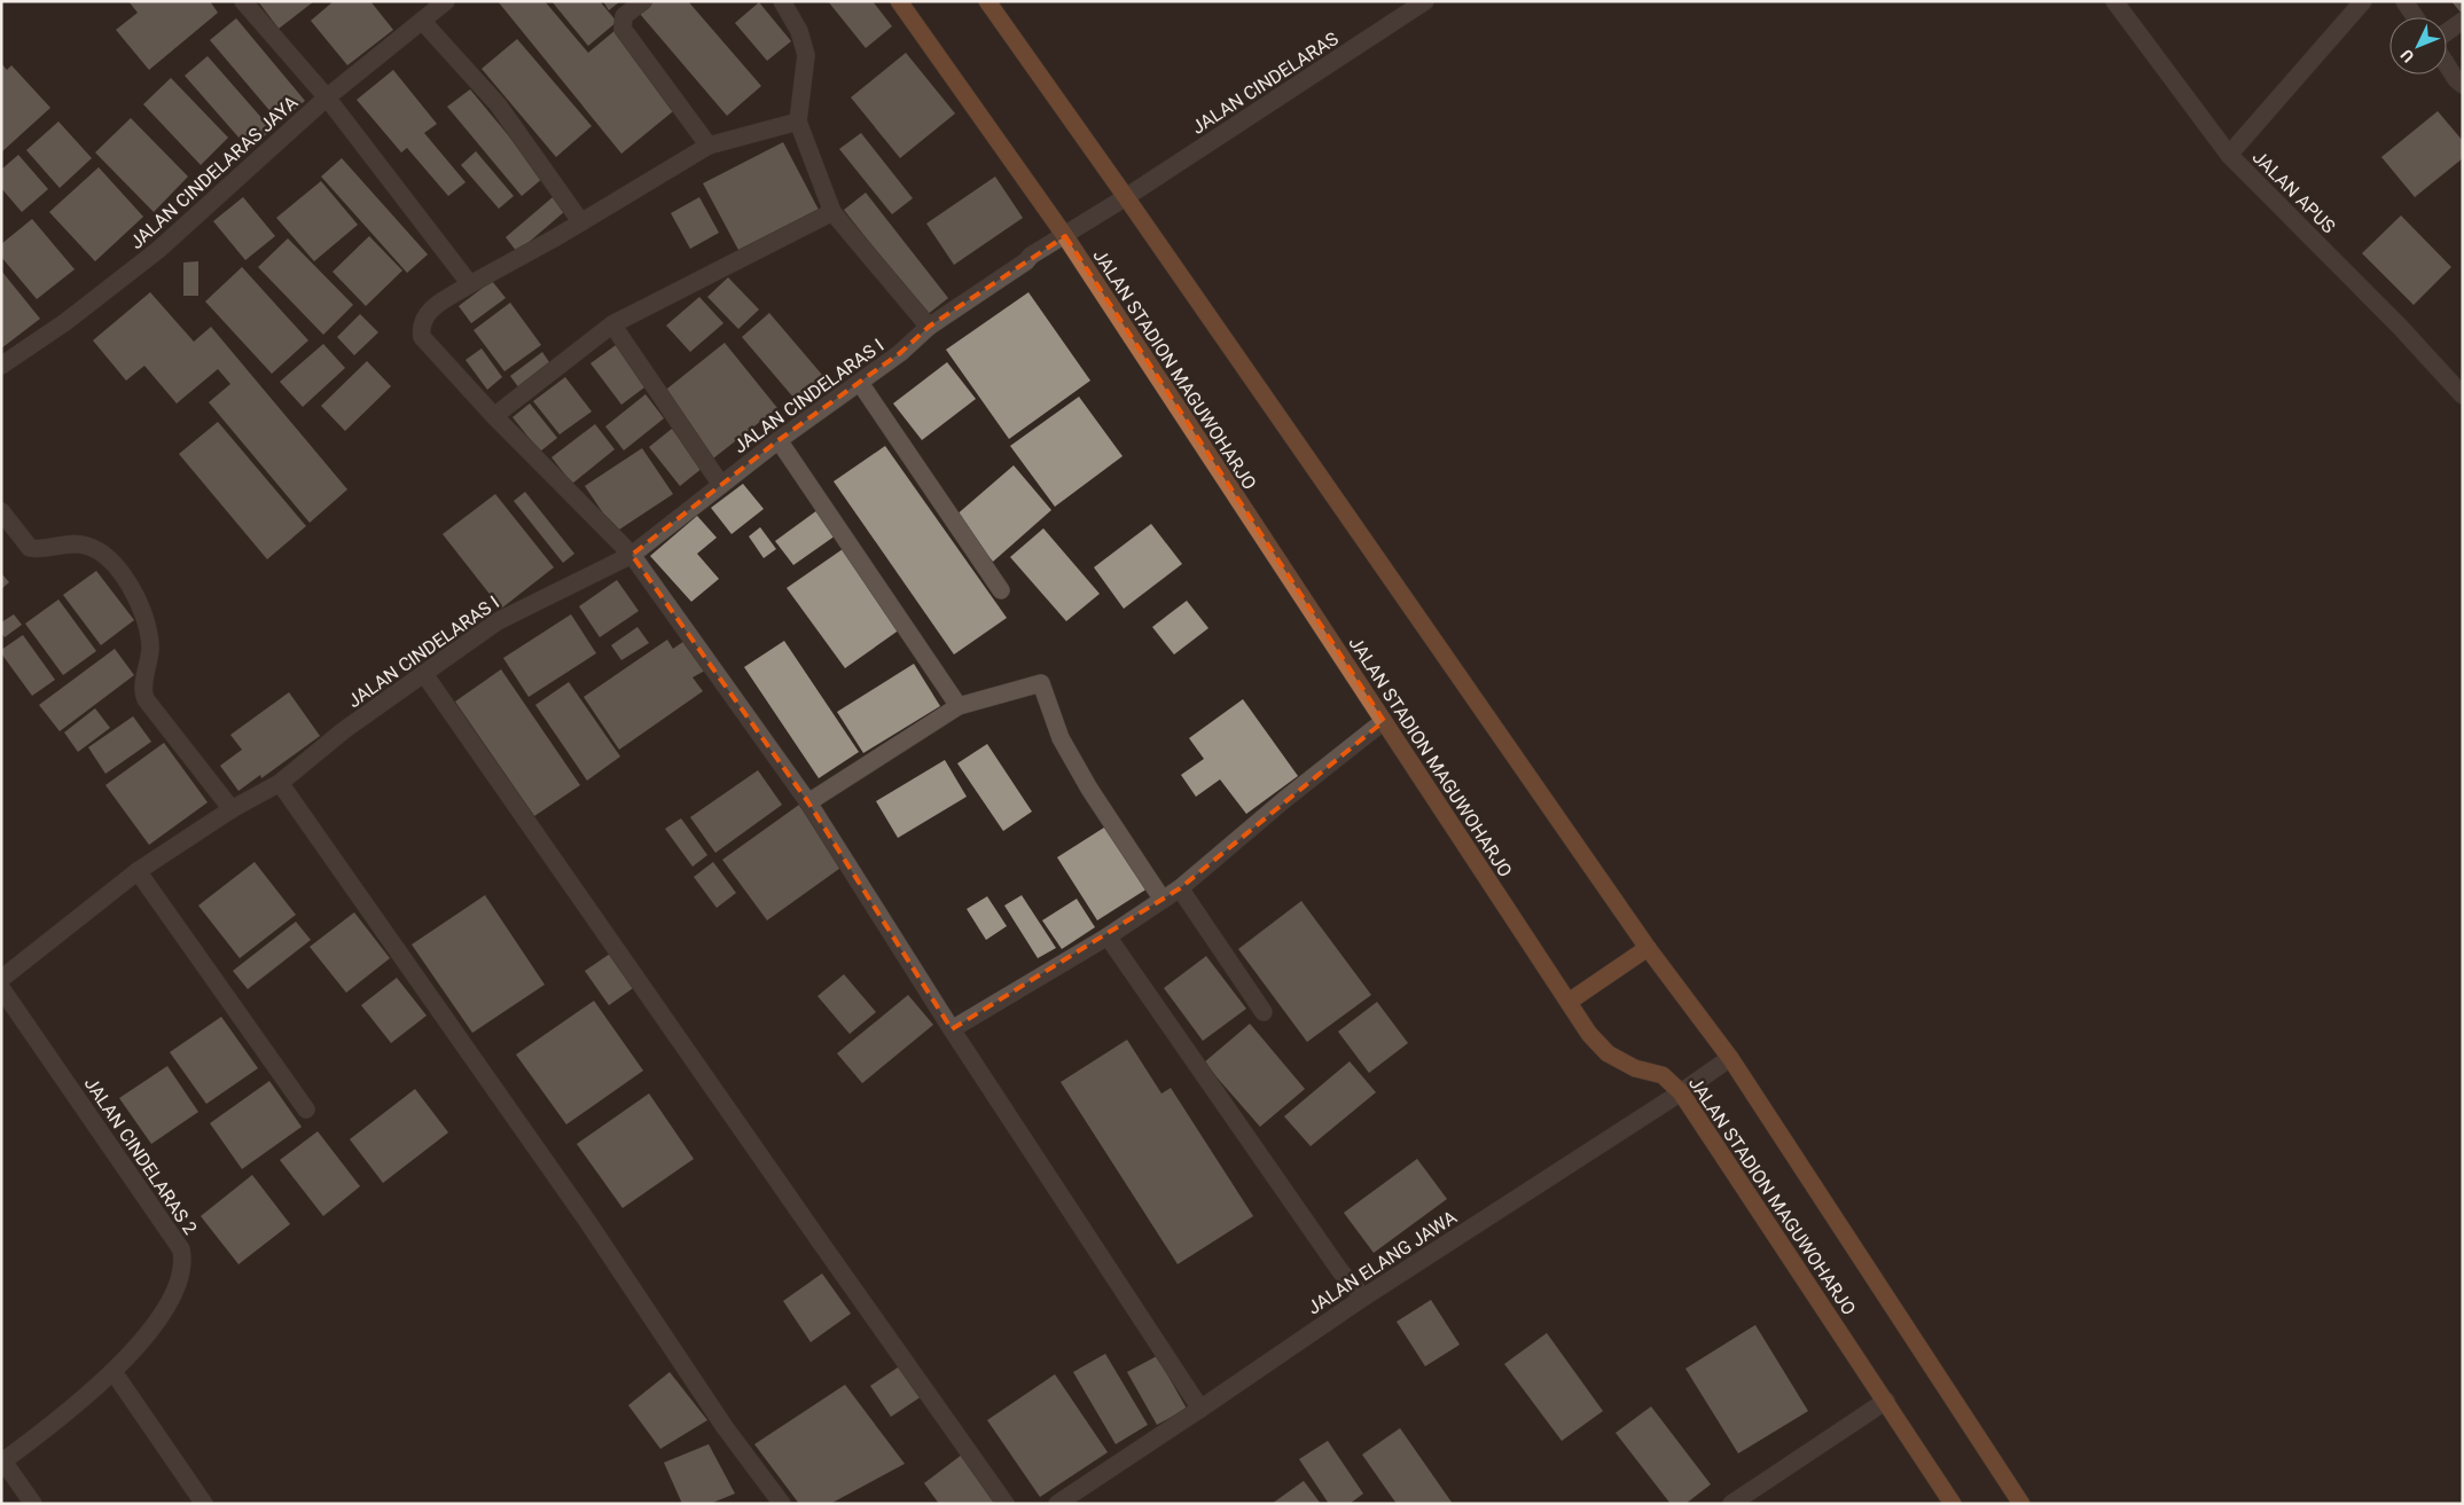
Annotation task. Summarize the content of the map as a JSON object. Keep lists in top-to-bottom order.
{
  "streets": {
    "main road": ["JALAN STADION MAGUWOHARJO"],
    "street": [
      "JALAN CINDELARAS",
      "JALAN CINDELARAS JAYA",
      "JALAN APUS",
      "JALAN CINDELARAS I",
      "JALAN CINDELARAS 2",
      "JALAN ELANG JAWA"
    ]
  },
  "crossings": [
    ["JALAN CINDELARAS", "JALAN STADION MAGUWOHARJO"],
    ["JALAN CINDELARAS", "JALAN CINDELARAS I"],
    ["JALAN STADION MAGUWOHARJO", "JALAN CINDELARAS I"],
    ["JALAN STADION MAGUWOHARJO", "JALAN ELANG JAWA"]
  ],
  "north": "bottom left"
}
